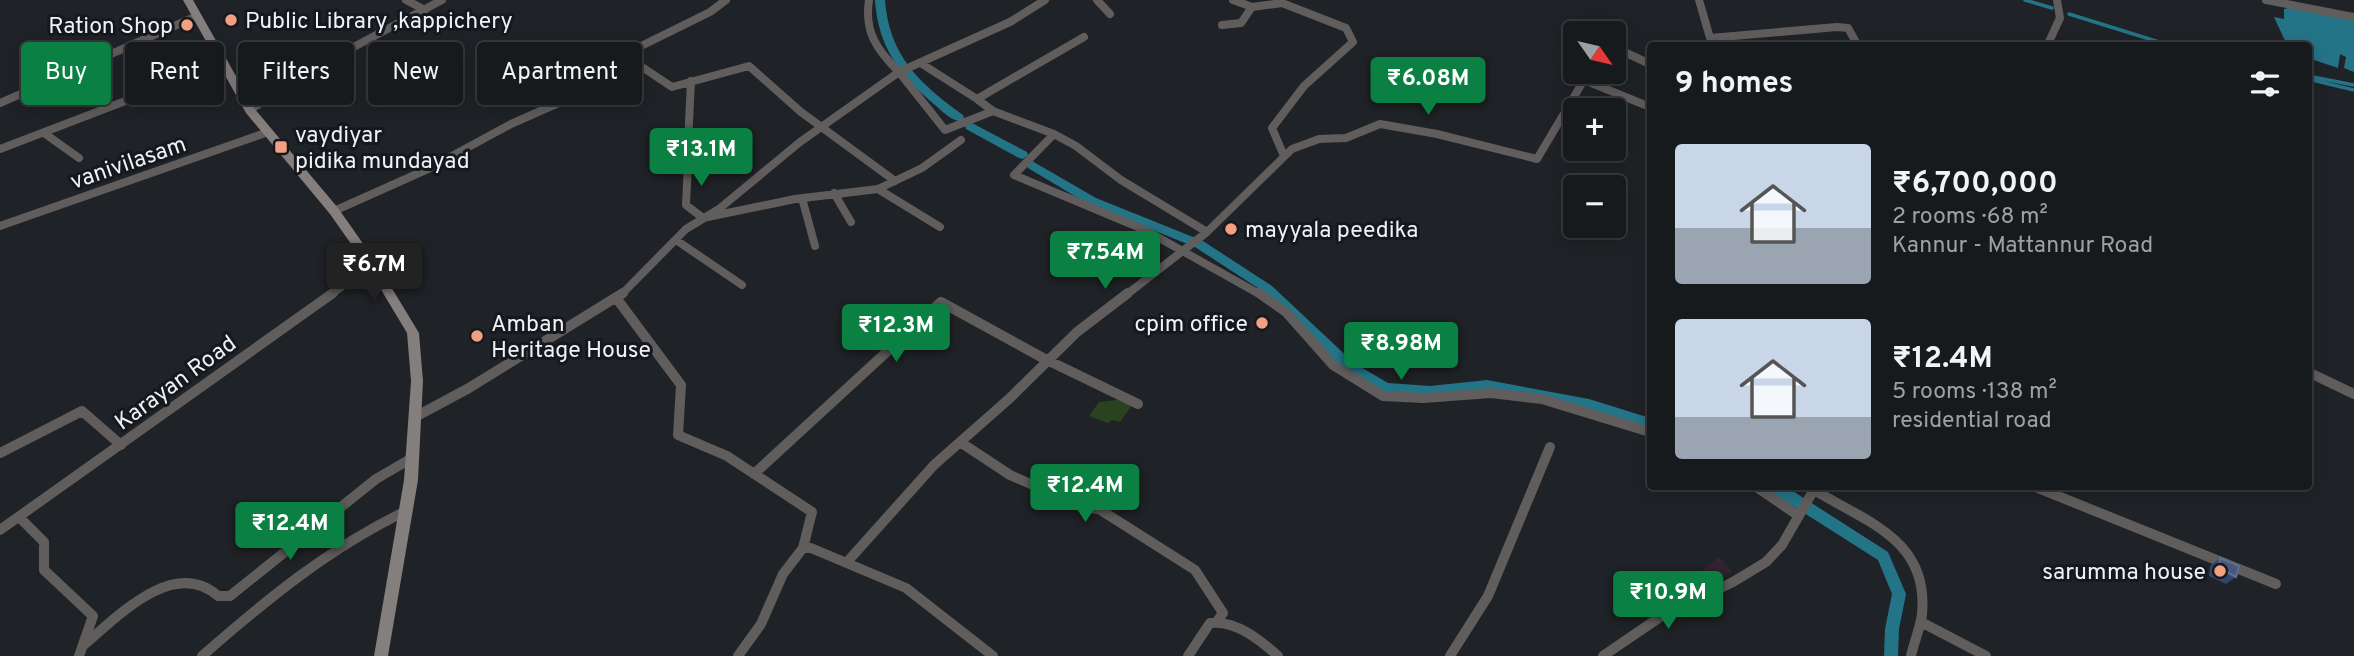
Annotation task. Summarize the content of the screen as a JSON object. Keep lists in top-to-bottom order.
{
  "streets": {
    "street": ["vanivilasam", "Karayan Road"]
  },
  "places": {
    "other": [
      "Public Library ,kappichery",
      "Ration Shop",
      "mayyala peedika",
      "cpim office",
      "Amban Heritage House",
      "sarumma house"
    ],
    "transit": ["vaydiyar pidika mundayad"]
  },
  "north": "bottom right",
  "page": {
    "map_buttons": ["+", "−"],
    "chip": [
      "Buy",
      "Rent",
      "Filters",
      "New",
      "Apartment"
    ],
    "heading": "9 homes",
    "price": [
      "₹6.08M",
      "₹13.1M",
      "₹7.54M",
      "₹6.7M",
      "₹12.3M",
      "₹8.98M",
      "₹12.4M",
      "₹12.4M",
      "₹10.9M"
    ],
    "list": [
      {
        "name": "₹6,700,000",
        "note": "2 rooms · 68 m² · Kannur - Mattannur Road"
      },
      {
        "name": "₹12.4M",
        "note": "5 rooms · 138 m² · residential road"
      }
    ]
  }
}
